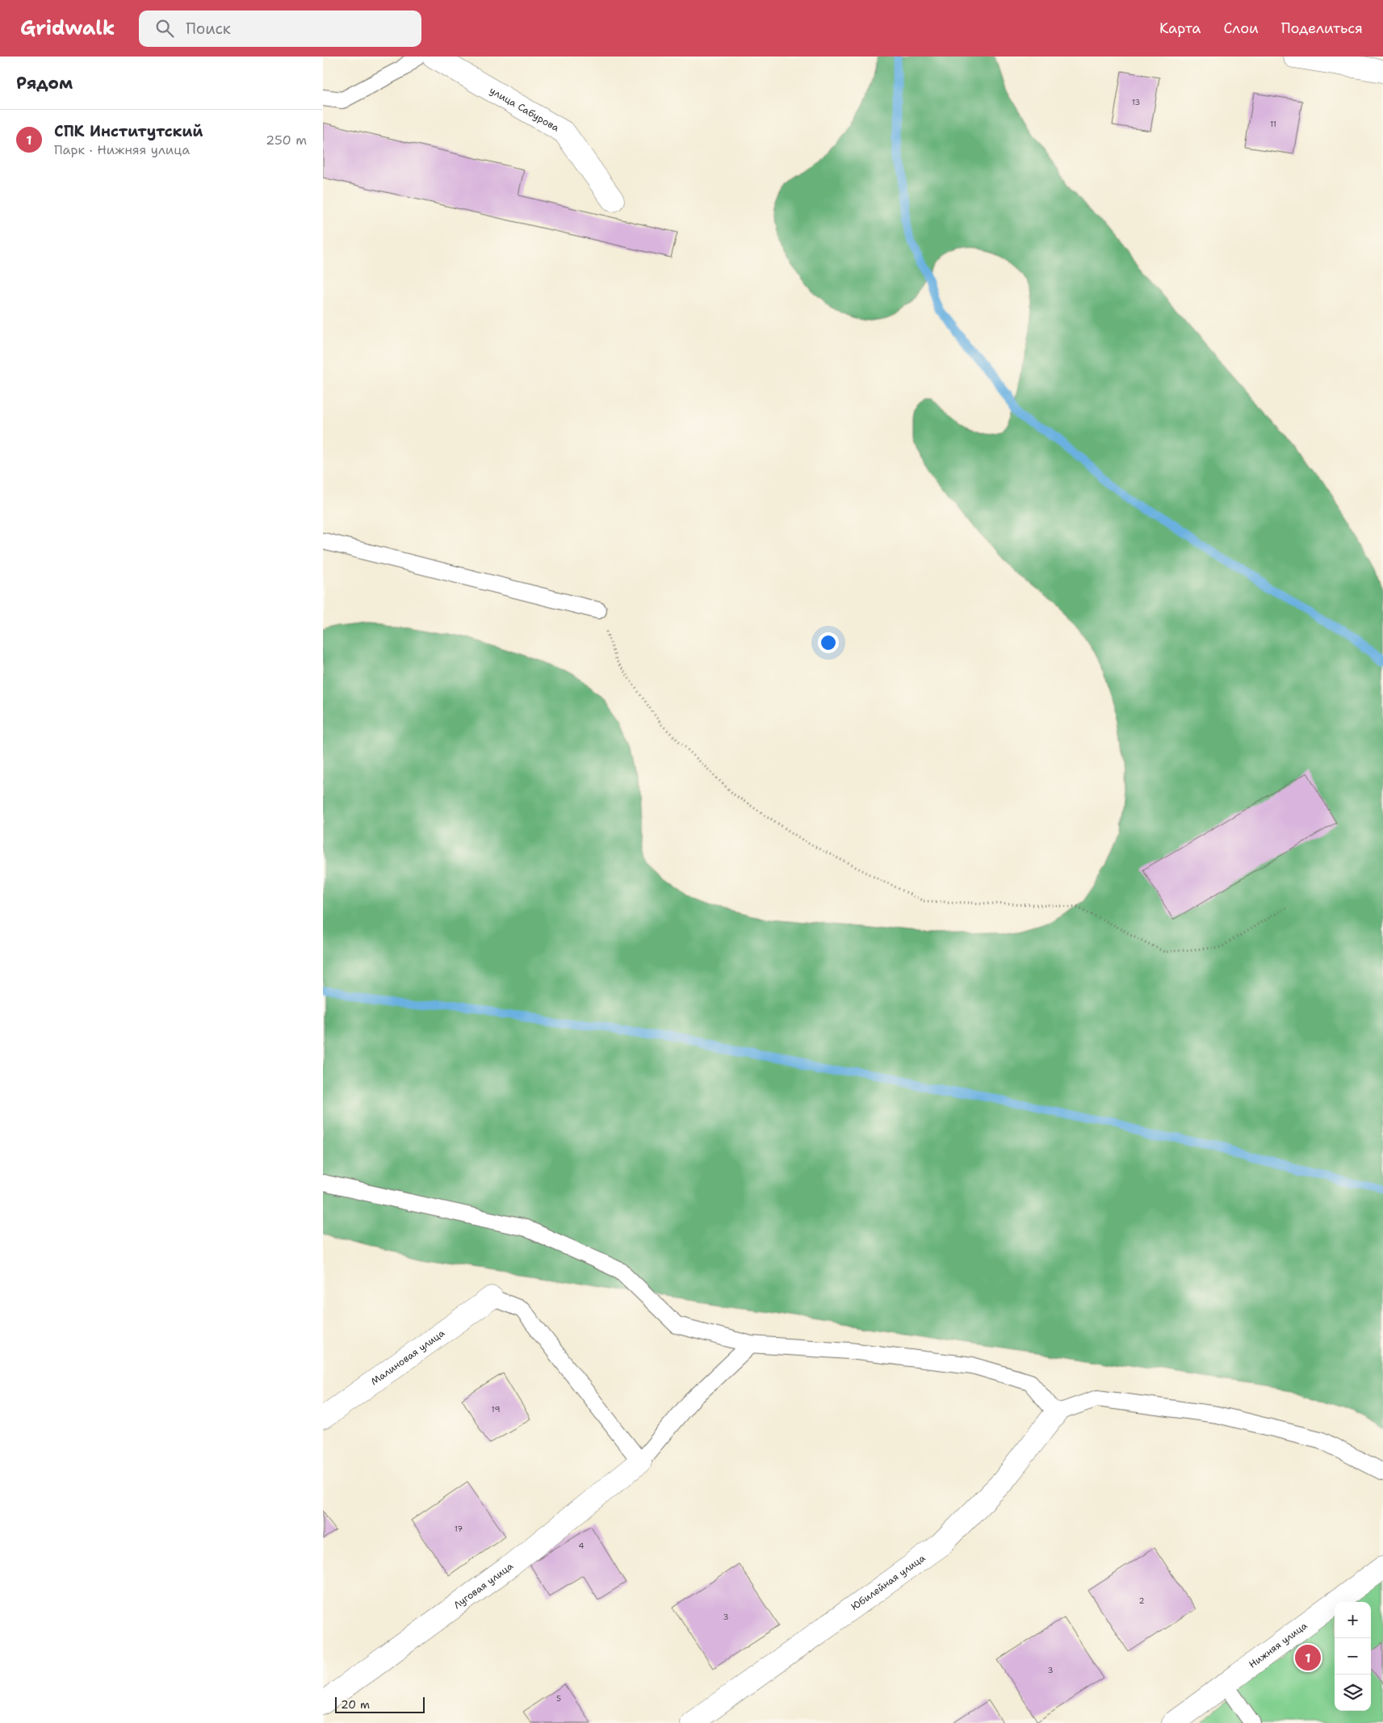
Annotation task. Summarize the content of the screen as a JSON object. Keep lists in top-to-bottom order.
{
  "streets": {
    "street": [
      "улица Сабурова",
      "Малиновая улица",
      "Юбилейная улица",
      "Луговая улица",
      "Нижняя улица"
    ]
  },
  "house_numbers": [
    "13",
    "11",
    "19",
    "17",
    "4",
    "2",
    "3",
    "3",
    "5"
  ],
  "scale_bar": "20 m",
  "page": {
    "header": "Gridwalk",
    "search": "Поиск",
    "nav": ["Карта", "Слои", "Поделиться"],
    "heading": "Рядом",
    "list": [
      {
        "mark": "1",
        "name": "СПК Институтский",
        "note": "Парк · Нижняя улица",
        "value": "250 m"
      }
    ],
    "map_buttons": ["+", "−"],
    "pins": "1",
    "scale": "20 m"
  }
}
